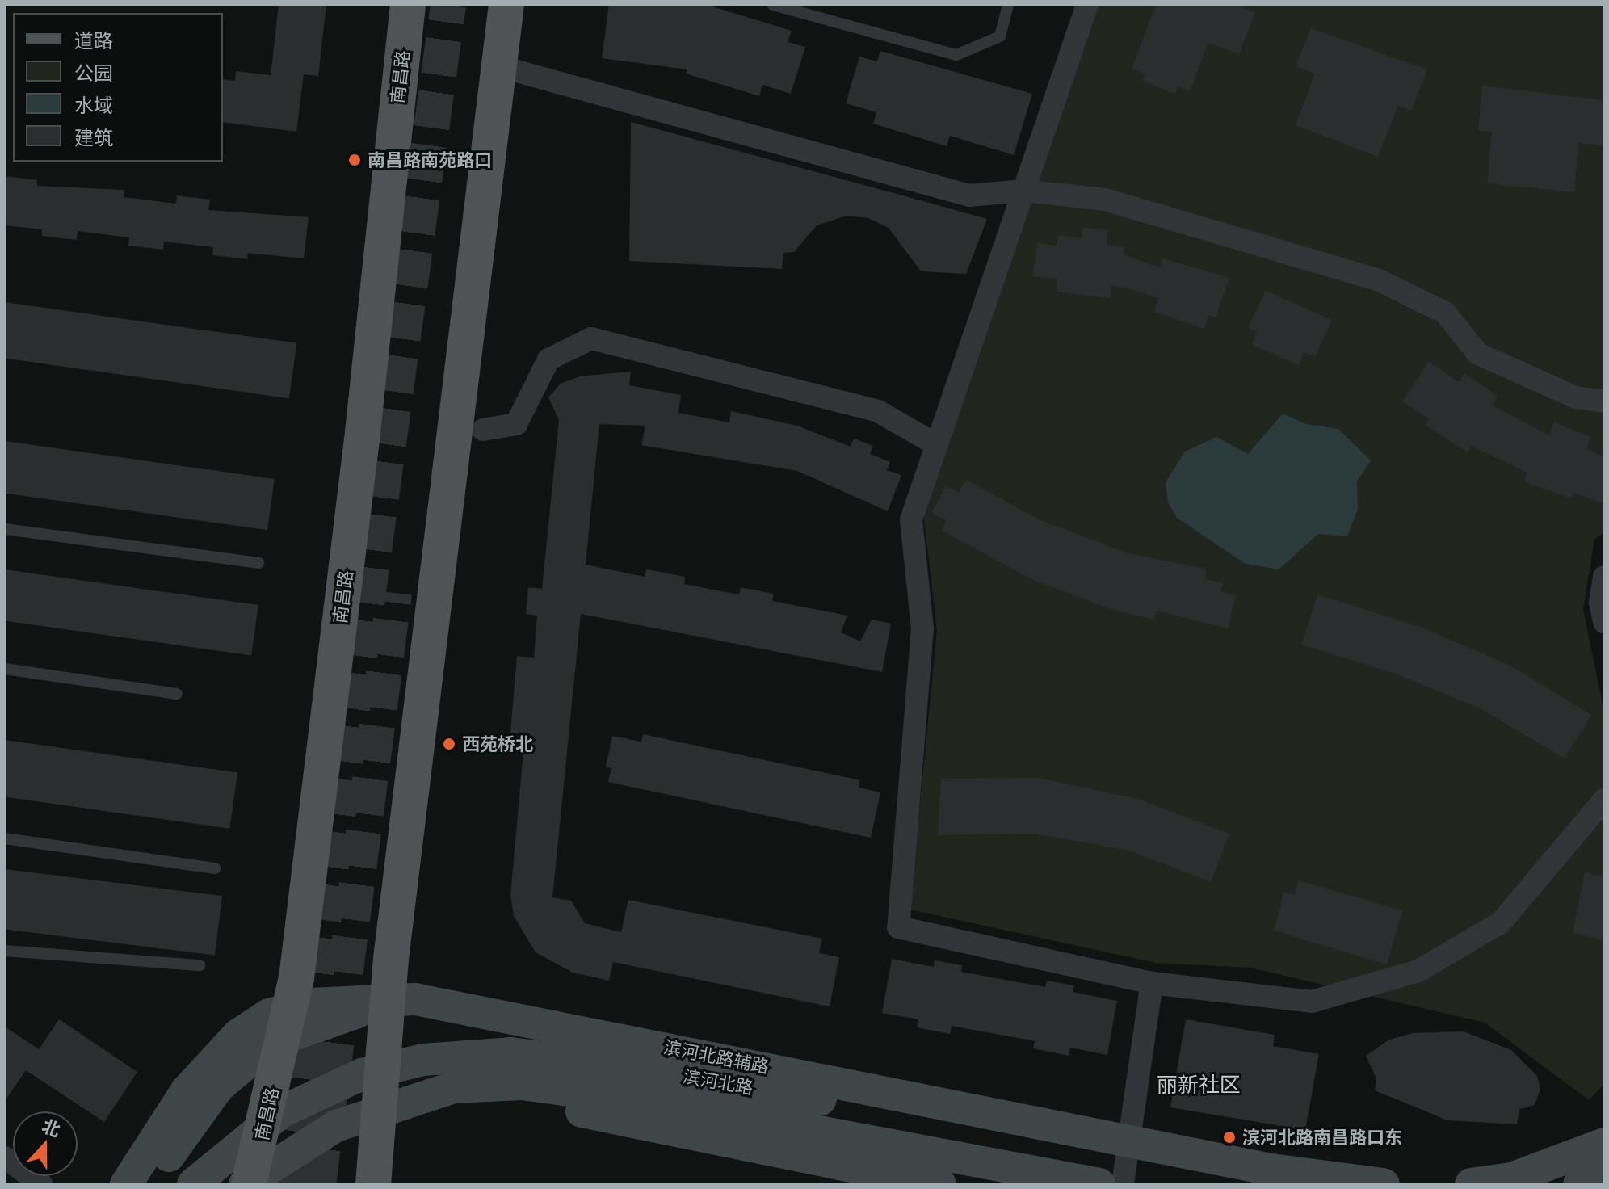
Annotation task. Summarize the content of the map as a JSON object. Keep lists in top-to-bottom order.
{
  "streets": {
    "main road": ["南昌路", "滨河北路辅路", "滨河北路"]
  },
  "crossings": [
    ["南昌路", "滨河北路辅路"],
    ["南昌路", "滨河北路"]
  ],
  "districts": ["丽新社区"],
  "places": ["南昌路南苑路口", "西苑桥北", "滨河北路南昌路口东"],
  "legend": [
    "道路",
    "公园",
    "水域",
    "建筑"
  ],
  "north": "top"
}
